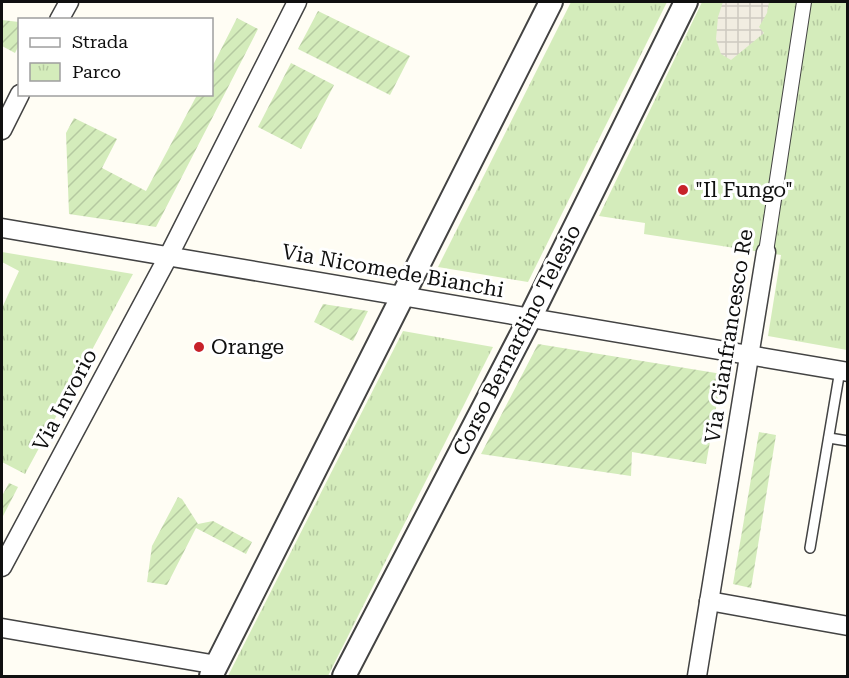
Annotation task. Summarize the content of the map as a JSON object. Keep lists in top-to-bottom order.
{
  "streets": {
    "street": [
      "Via Nicomede Bianchi",
      "Via Gianfrancesco Re",
      "Corso Bernardino Telesio",
      "Via Invorio"
    ]
  },
  "crossings": [
    ["Via Nicomede Bianchi", "Via Gianfrancesco Re"],
    ["Via Nicomede Bianchi", "Corso Bernardino Telesio"],
    ["Via Nicomede Bianchi", "Via Invorio"]
  ],
  "places": ["\"Il Fungo\"", "Orange"],
  "legend": ["Strada", "Parco"]
}
